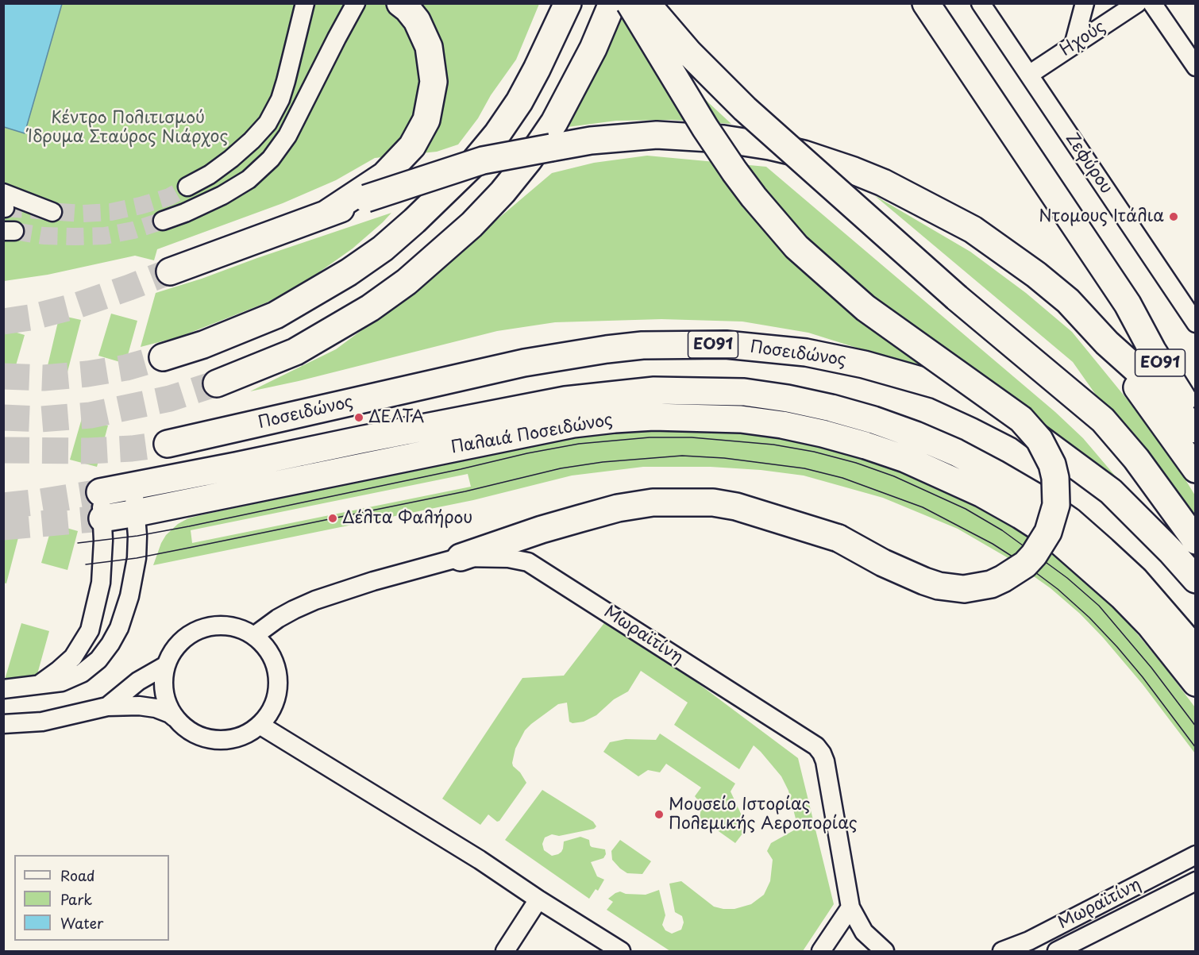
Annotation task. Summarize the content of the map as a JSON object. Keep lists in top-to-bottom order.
{
  "streets": {
    "main road": ["ΕΟ91", "Ποσειδώνος", "Παλαιά Ποσειδώνος"],
    "street": ["Ηχούς", "Ζεφύρου", "Μωραϊτίνη"]
  },
  "crossings": [
    ["Ηχούς", "Ζεφύρου"]
  ],
  "parks": ["Κέντρο Πολιτισμού Ίδρυμα Σταύρος Νιάρχος"],
  "places": [
    "Ντομους Ιτάλια",
    "ΔΕΛΤΑ",
    "Δέλτα Φαλήρου",
    "Μουσείο Ιστορίας Πολεμικής Αεροπορίας"
  ],
  "legend": ["Road", "Park", "Water"]
}
